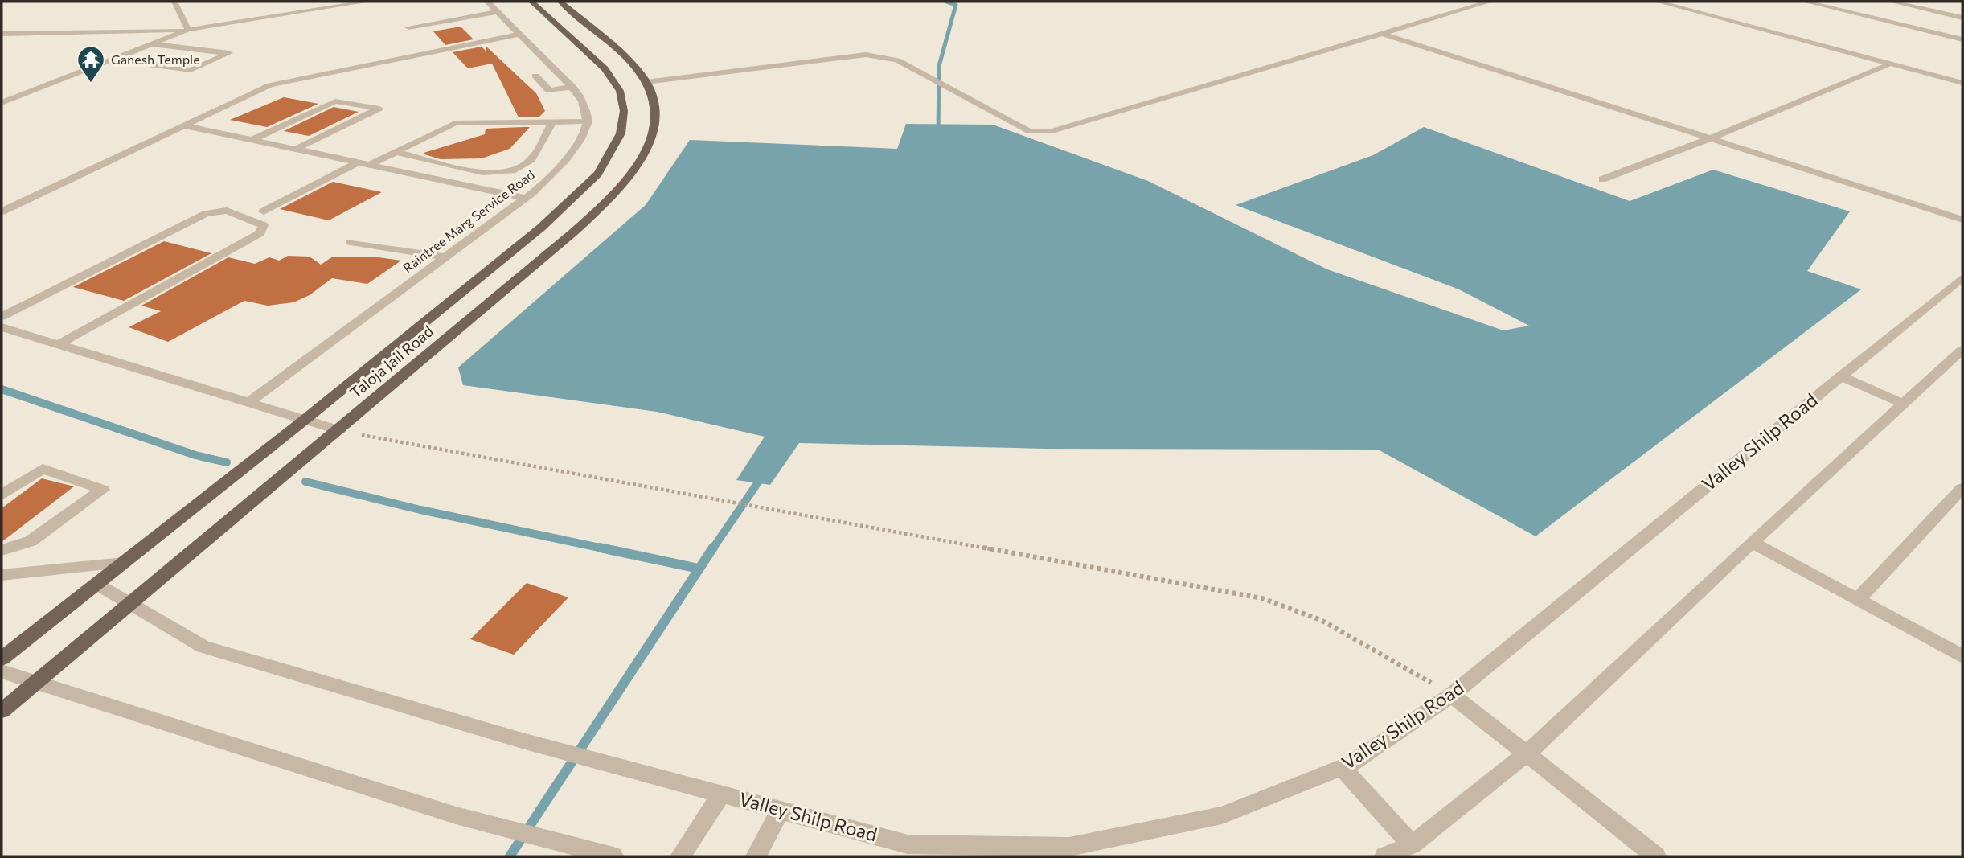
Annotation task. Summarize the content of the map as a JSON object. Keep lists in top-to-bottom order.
{
  "streets": {
    "main road": ["Taloja Jail Road"],
    "street": ["Raintree Marg Service Road", "Valley Shilp Road"]
  },
  "crossings": [
    ["Taloja Jail Road", "Valley Shilp Road"]
  ],
  "places": {
    "temple": ["Ganesh Temple"]
  }
}
